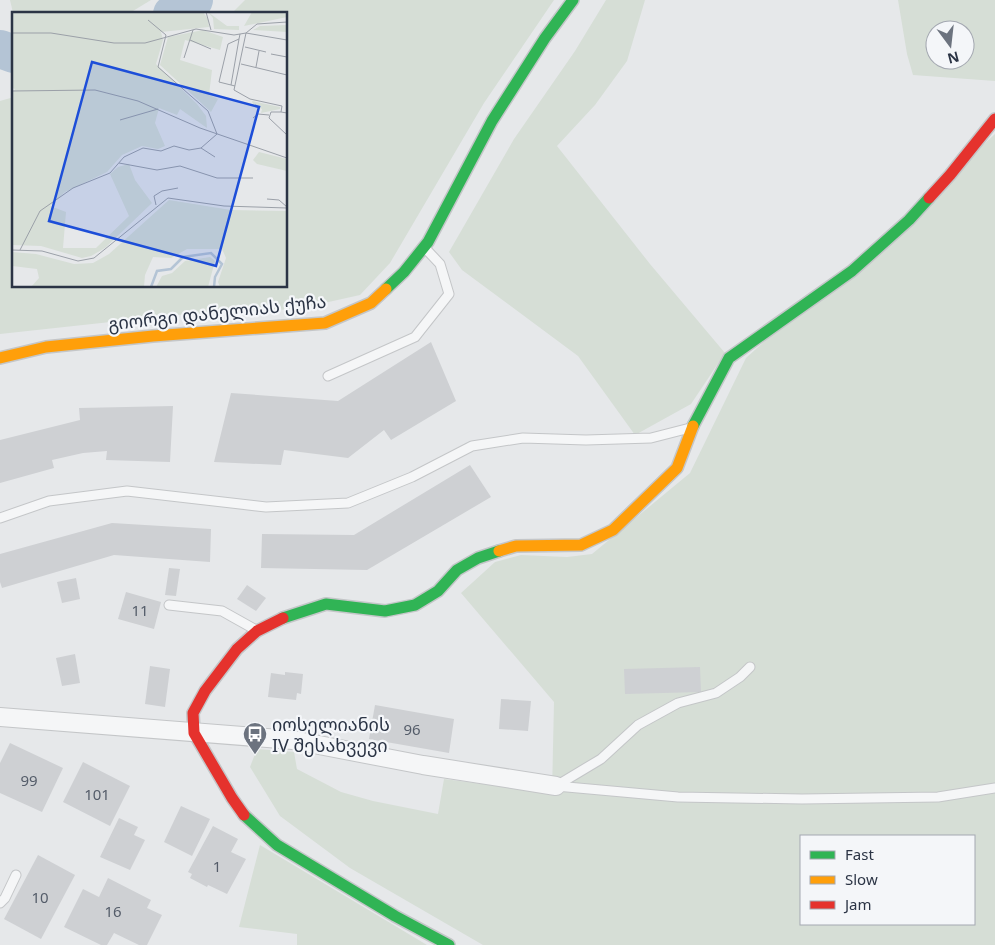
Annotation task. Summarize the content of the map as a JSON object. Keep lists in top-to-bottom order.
{
  "streets": {
    "street": ["გიორგი დანელიას ქუჩა"]
  },
  "places": {
    "bus stop": ["იოსელიანის IV შესახვევი"]
  },
  "house_numbers": [
    "11",
    "96",
    "99",
    "101",
    "1",
    "10",
    "16"
  ],
  "legend": ["Fast", "Slow", "Jam"],
  "north": "bottom"
}
